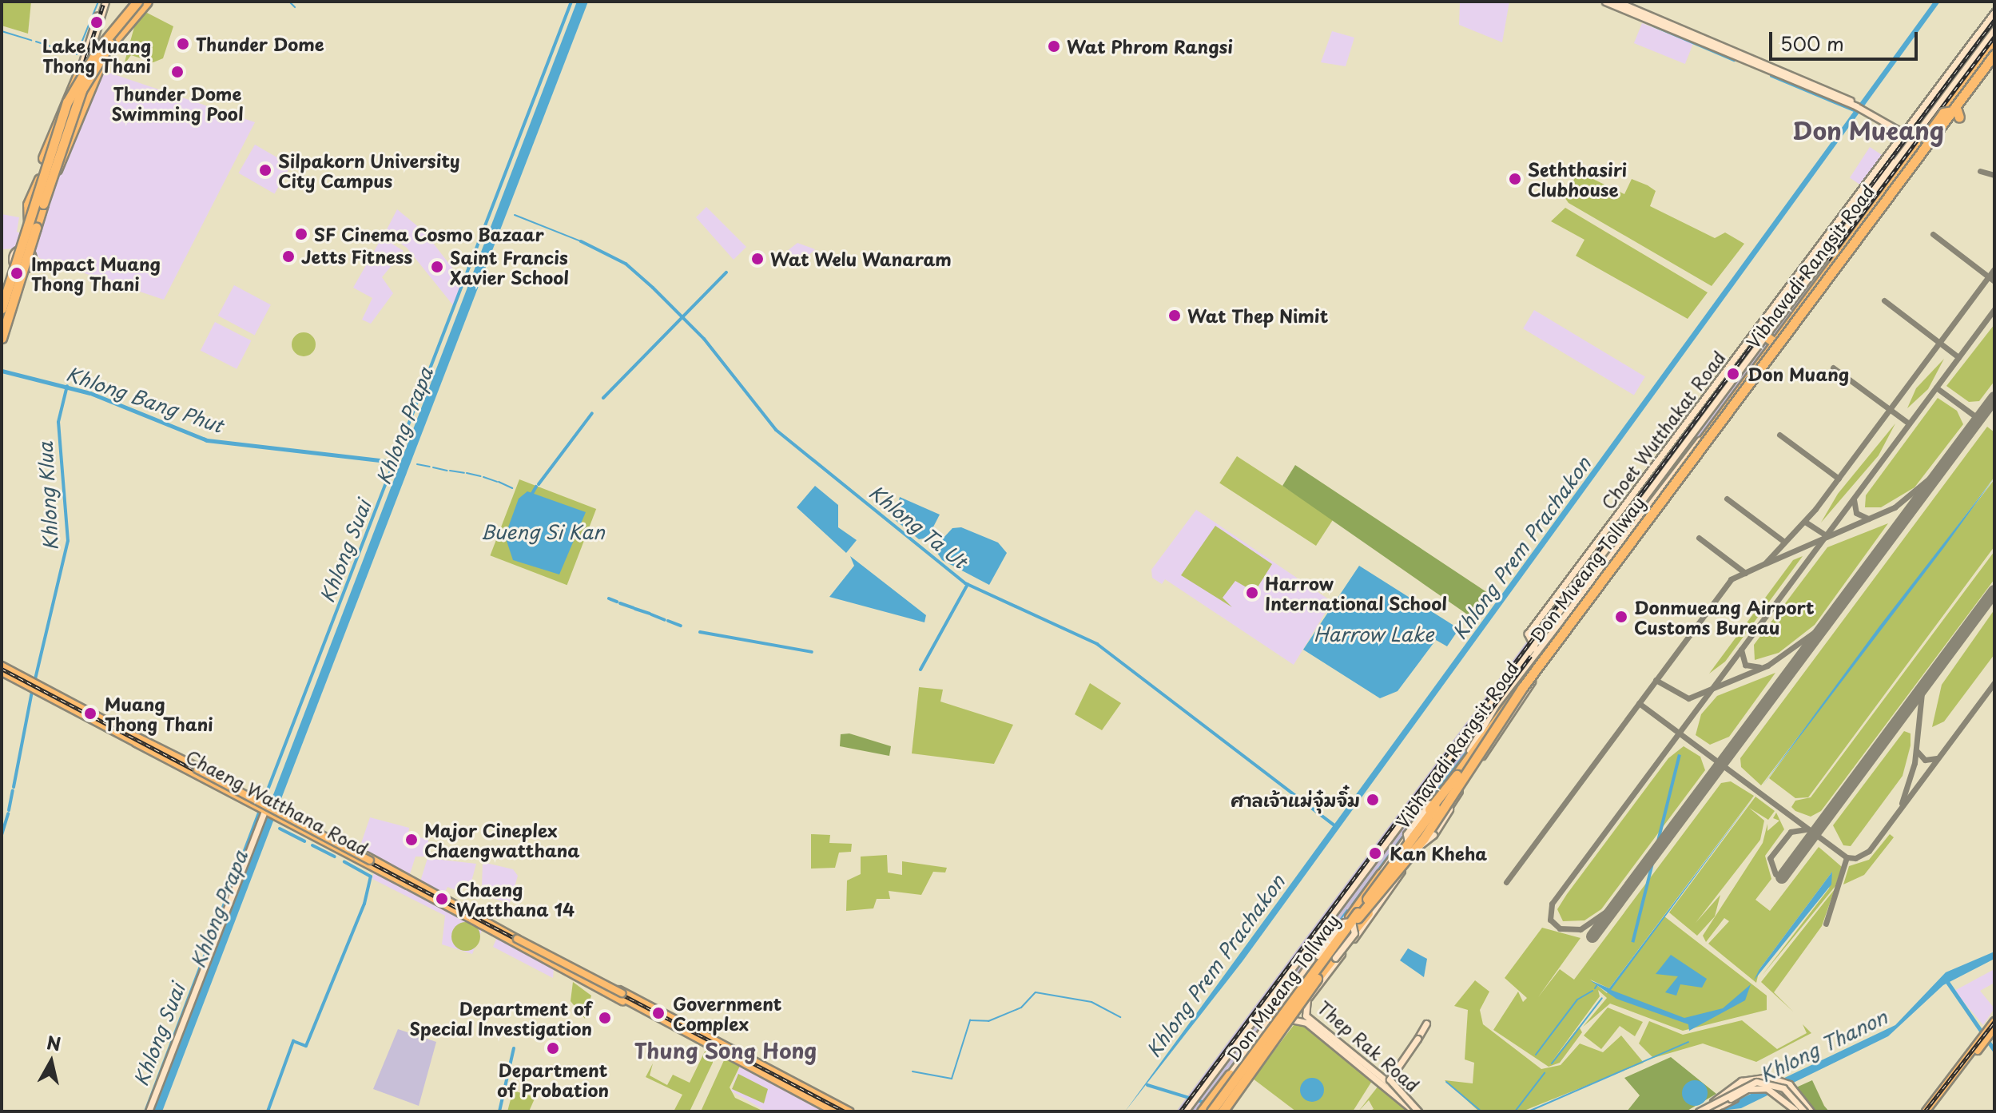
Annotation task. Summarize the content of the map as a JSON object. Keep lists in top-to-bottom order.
{
  "streets": {
    "highway": ["Vibhavadi Rangsit Road", "Don Mueang Tollway"],
    "main road": ["Choet Wutthakat Road", "Chaeng Watthana Road", "Thep Rak Road"]
  },
  "crossings": [
    ["Vibhavadi Rangsit Road", "Choet Wutthakat Road"],
    ["Vibhavadi Rangsit Road", "Don Mueang Tollway"],
    ["Vibhavadi Rangsit Road", "Thep Rak Road"]
  ],
  "districts": ["Don Mueang", "Thung Song Hong"],
  "water": [
    "Khlong Bang Phut",
    "Khlong Prapa",
    "Khlong Klua",
    "Khlong Ta Ut",
    "Bueng Si Kan",
    "Khlong Prem Prachakon",
    "Khlong Suai",
    "Harrow Lake",
    "Khlong Thanon"
  ],
  "places": [
    "Lake Muang Thong Thani",
    "Thunder Dome",
    "Wat Phrom Rangsi",
    "Thunder Dome Swimming Pool",
    "Silpakorn University City Campus",
    "Seththasiri Clubhouse",
    "SF Cinema Cosmo Bazaar",
    "Jetts Fitness",
    "Wat Welu Wanaram",
    "Saint Francis Xavier School",
    "Impact Muang Thong Thani",
    "Wat Thep Nimit",
    "Don Muang",
    "Harrow International School",
    "Donmueang Airport Customs Bureau",
    "Muang Thong Thani",
    "ศาลเจ้าแม่จุ๋มจิ๋ม",
    "Major Cineplex Chaengwatthana",
    "Kan Kheha",
    "Chaeng Watthana 14",
    "Government Complex",
    "Department of Special Investigation",
    "Department of Probation"
  ],
  "scale_bar": "500 m",
  "north": "top"
}
